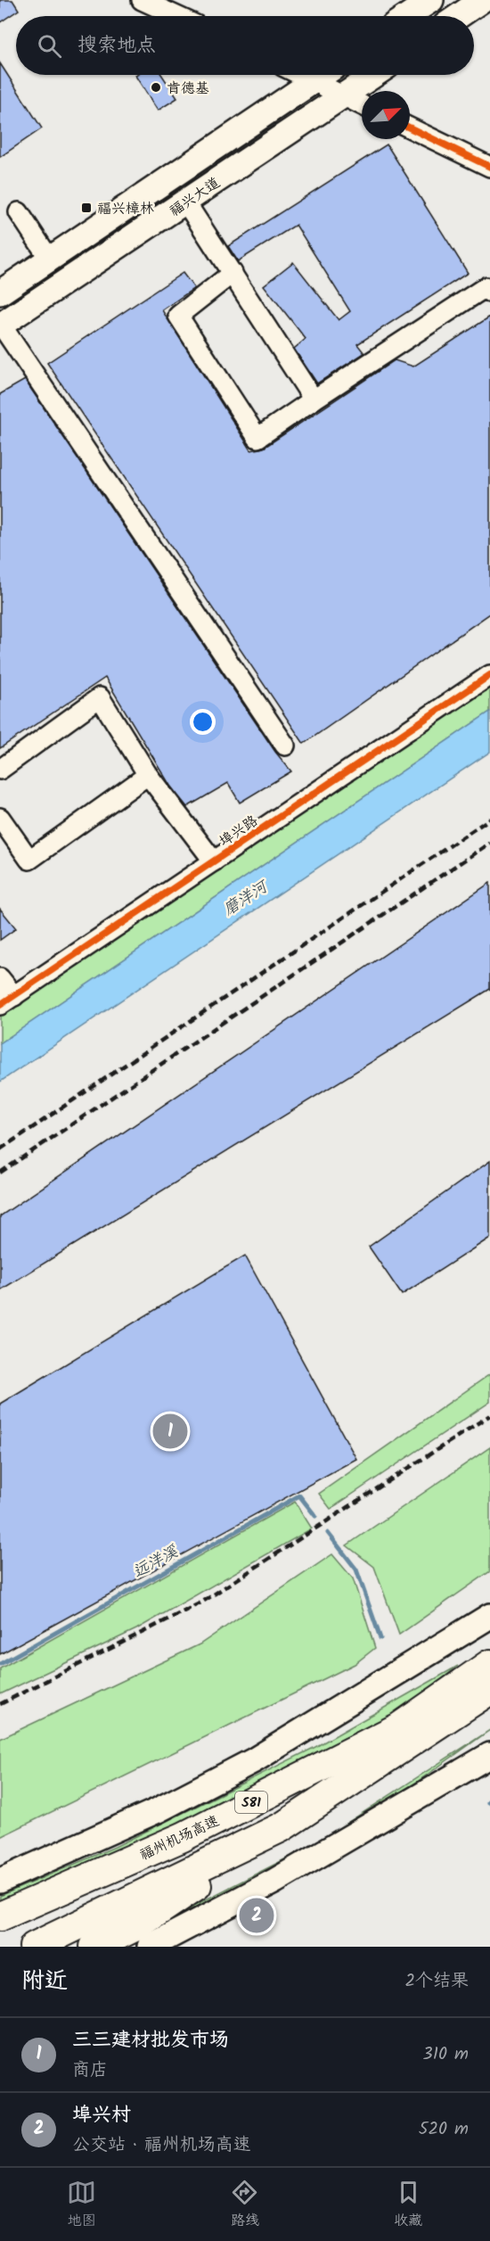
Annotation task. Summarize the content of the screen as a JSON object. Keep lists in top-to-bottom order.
{
  "streets": {
    "highway": ["S81", "福州机场高速"],
    "main road": ["福兴大道"],
    "street": ["埠兴路"]
  },
  "water": ["磨洋河", "远洋溪"],
  "places": {
    "other": ["肯德基"],
    "transit": ["福兴樟林"]
  },
  "north": "top right",
  "page": {
    "search": "搜索地点",
    "pins": ["1", "2"],
    "heading": ["附近", "2个结果"],
    "list": [
      {
        "mark": "1",
        "name": "三三建材批发市场",
        "note": "商店",
        "value": "310 m"
      },
      {
        "mark": "2",
        "name": "埠兴村",
        "note": "公交站 · 福州机场高速",
        "value": "520 m"
      }
    ],
    "nav": ["地图", "路线", "收藏"]
  }
}
